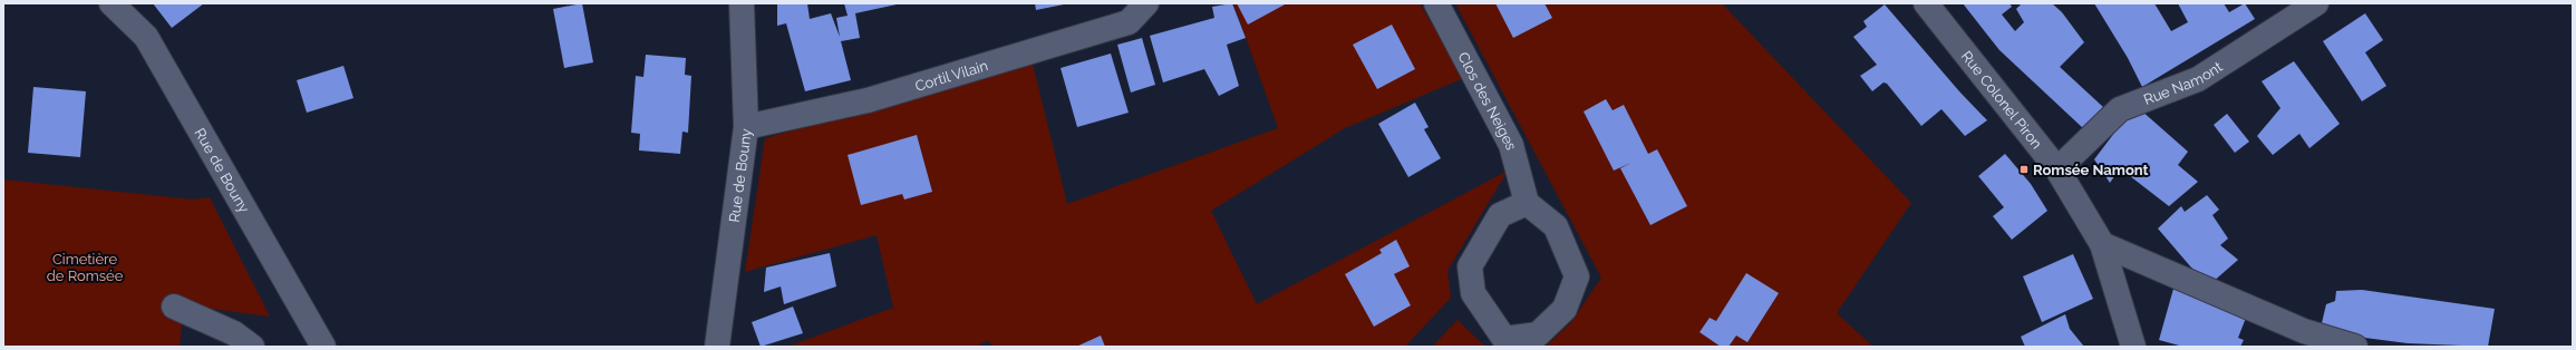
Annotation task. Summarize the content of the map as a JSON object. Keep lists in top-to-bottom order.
{
  "streets": {
    "street": [
      "Cortil Vilain",
      "Rue Namont",
      "Rue Colonel Piron",
      "Clos des Neiges",
      "Rue de Bouny"
    ]
  },
  "crossings": [
    ["Cortil Vilain", "Rue de Bouny"],
    ["Rue Namont", "Rue Colonel Piron"]
  ],
  "parks": ["Cimetière de Romsée"],
  "places": {
    "transit": ["Romsée Namont"]
  }
}
